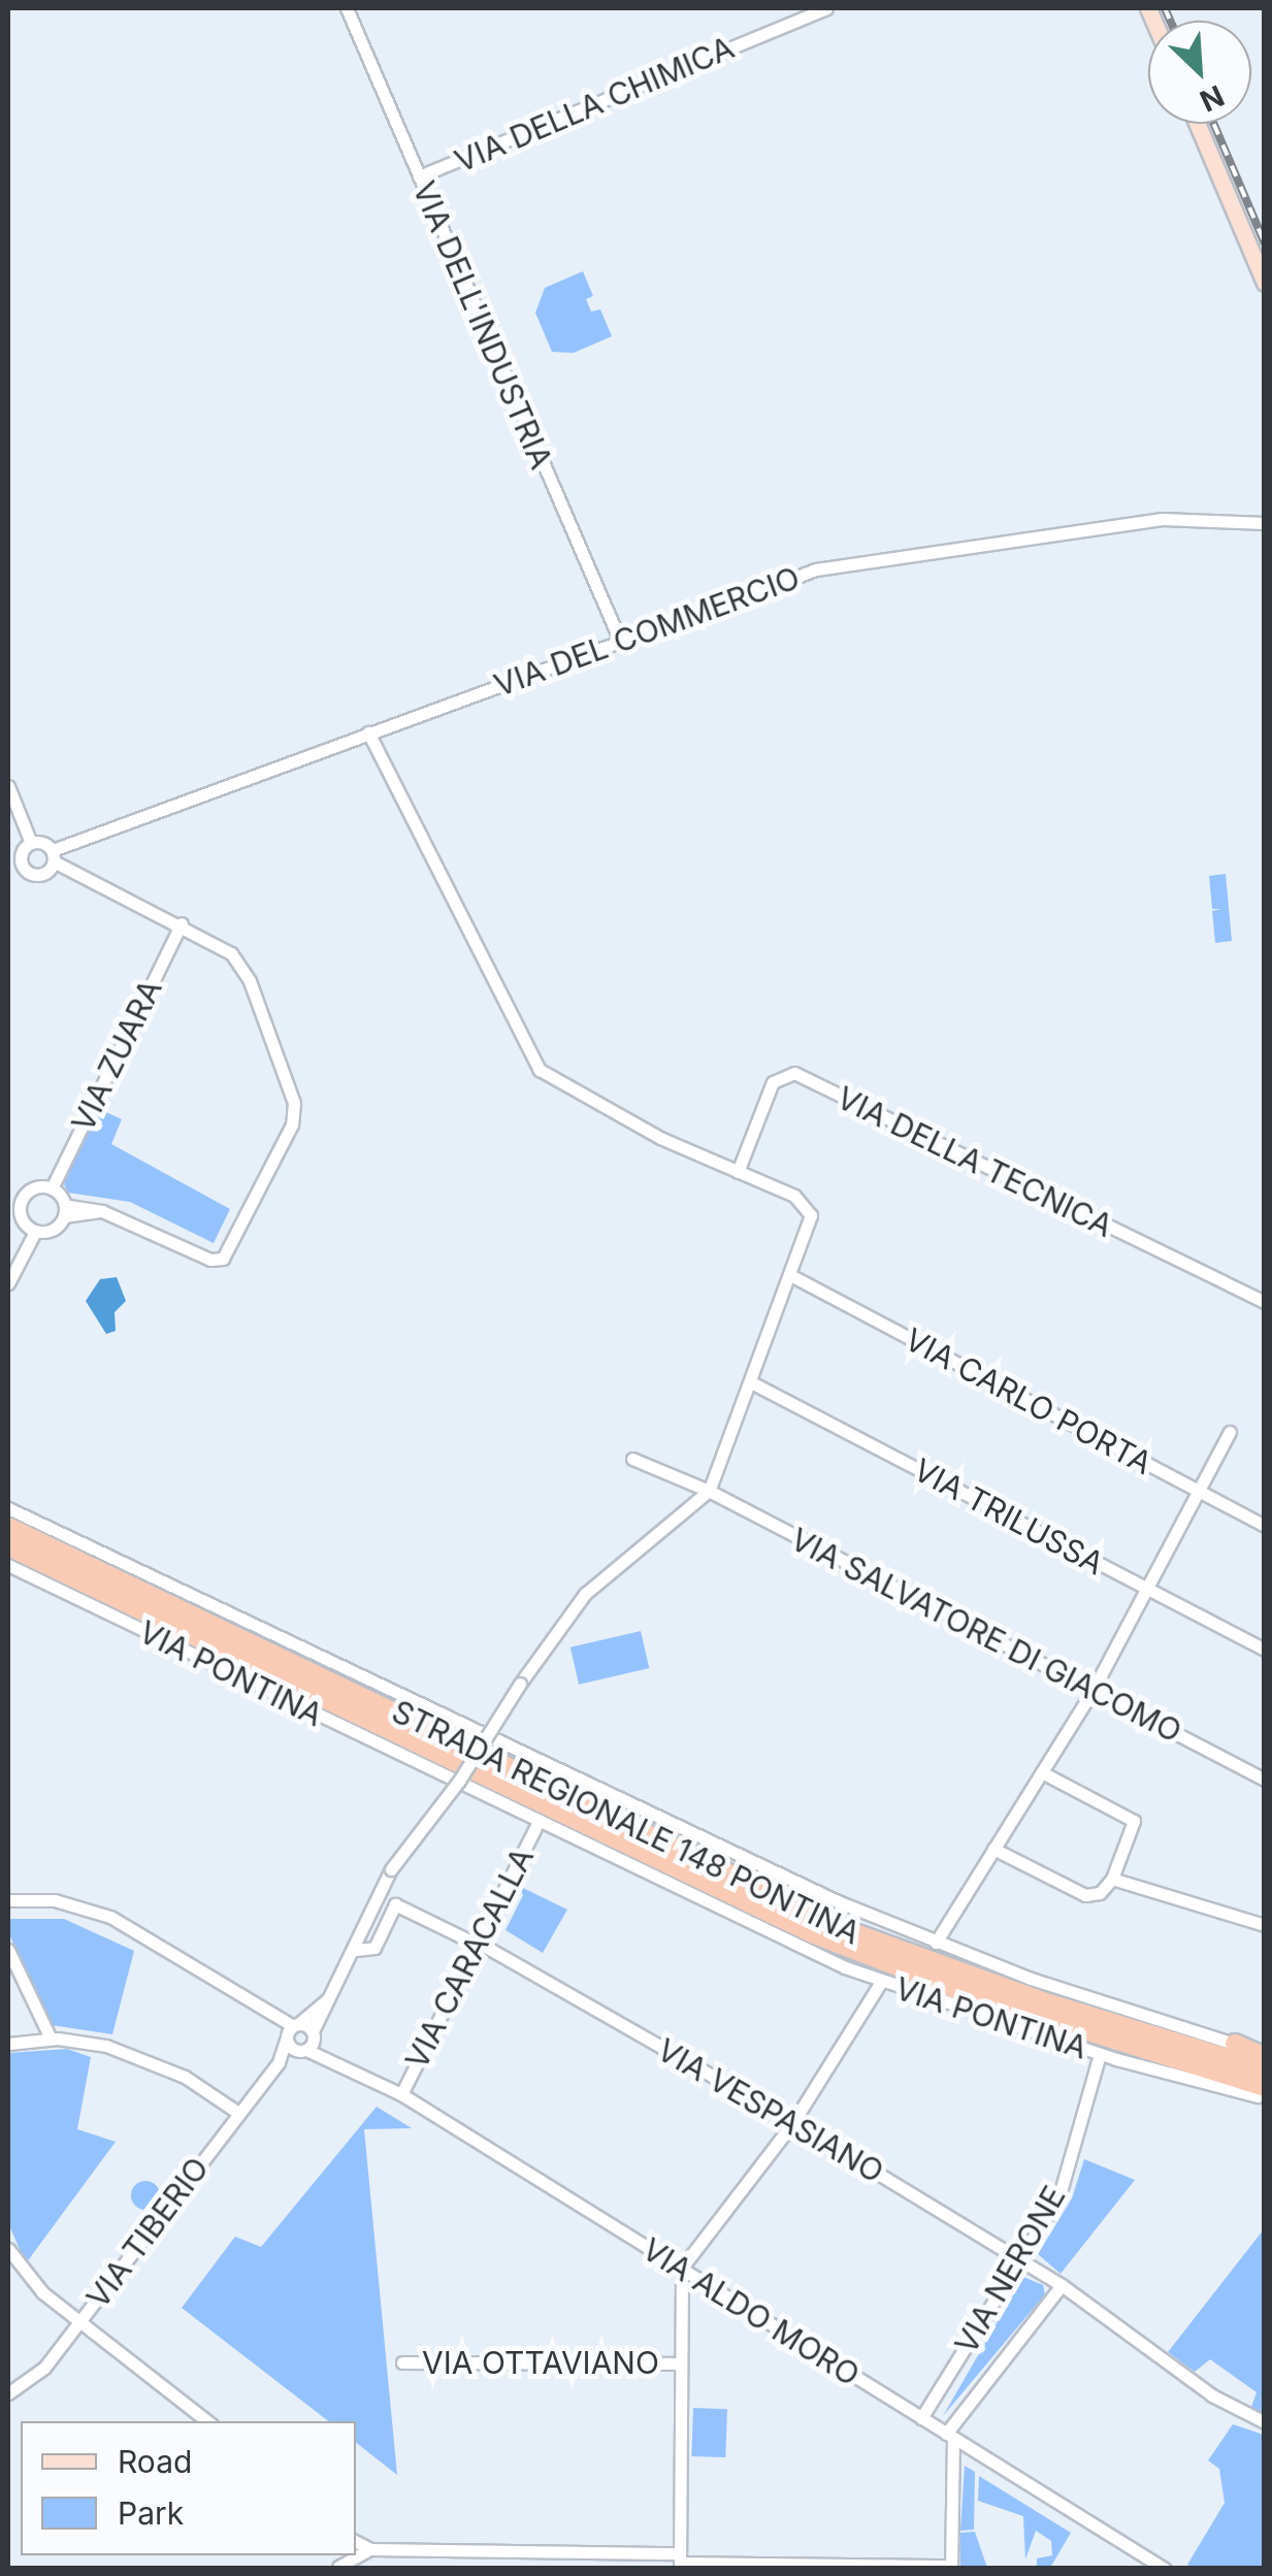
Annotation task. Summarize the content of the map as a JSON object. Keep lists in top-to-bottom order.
{
  "streets": {
    "highway": ["STRADA REGIONALE 148 PONTINA"],
    "street": [
      "VIA DELLA CHIMICA",
      "VIA DELL'INDUSTRIA",
      "VIA DEL COMMERCIO",
      "VIA ZUARA",
      "VIA DELLA TECNICA",
      "VIA CARLO PORTA",
      "VIA TRILUSSA",
      "VIA SALVATORE DI GIACOMO",
      "VIA PONTINA",
      "VIA CARACALLA",
      "VIA VESPASIANO",
      "VIA TIBERIO",
      "VIA NERONE",
      "VIA ALDO MORO",
      "VIA OTTAVIANO"
    ]
  },
  "crossings": [
    ["VIA DELLA CHIMICA", "VIA DELL'INDUSTRIA"],
    ["VIA DELL'INDUSTRIA", "VIA DEL COMMERCIO"],
    ["VIA PONTINA", "STRADA REGIONALE 148 PONTINA"],
    ["VIA PONTINA", "VIA CARACALLA"],
    ["VIA PONTINA", "VIA NERONE"],
    ["VIA CARACALLA", "VIA VESPASIANO"],
    ["VIA CARACALLA", "VIA ALDO MORO"],
    ["VIA VESPASIANO", "VIA NERONE"],
    ["VIA TIBERIO", "VIA ALDO MORO"],
    ["VIA NERONE", "VIA ALDO MORO"]
  ],
  "legend": ["Road", "Park"],
  "north": "bottom right"
}
